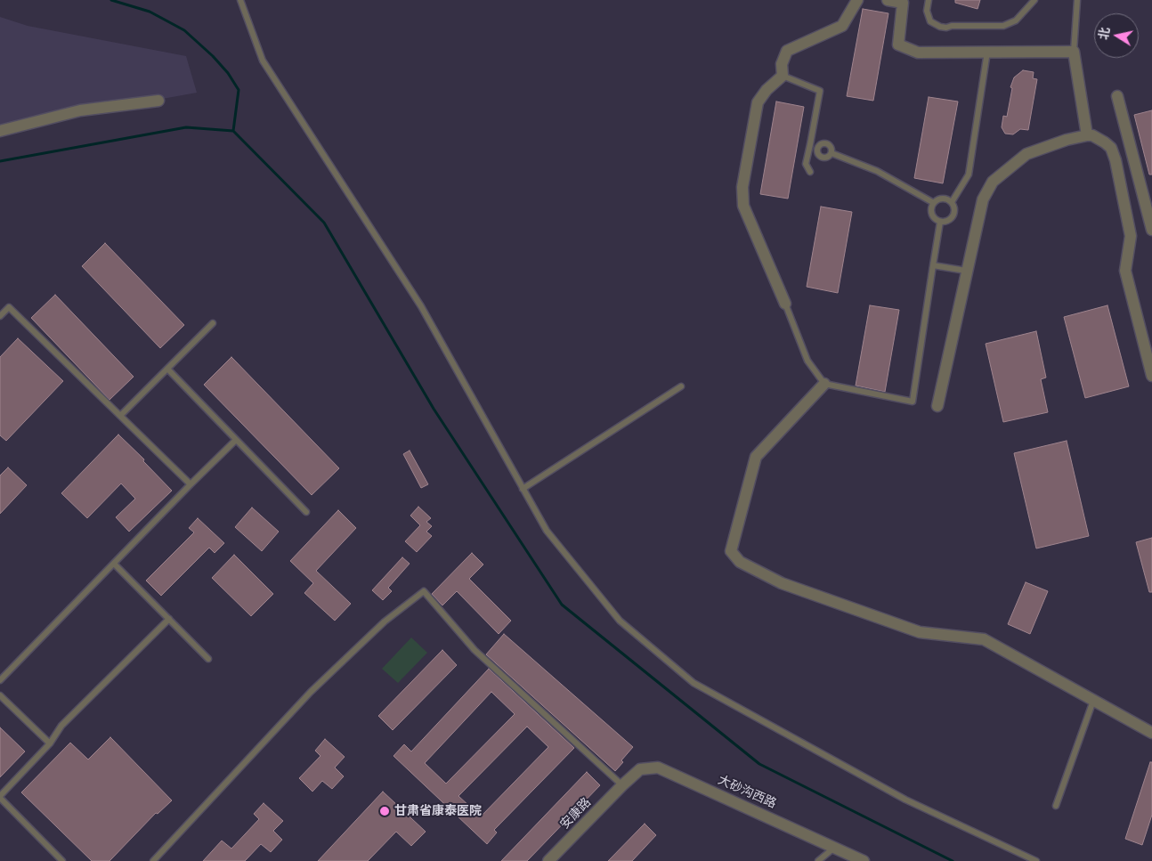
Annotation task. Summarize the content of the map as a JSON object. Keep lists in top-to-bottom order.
{
  "streets": {
    "street": ["大砂沟西路", "安康路"]
  },
  "crossings": [
    ["大砂沟西路", "安康路"]
  ],
  "places": ["甘肃省康泰医院"],
  "north": "left"
}
